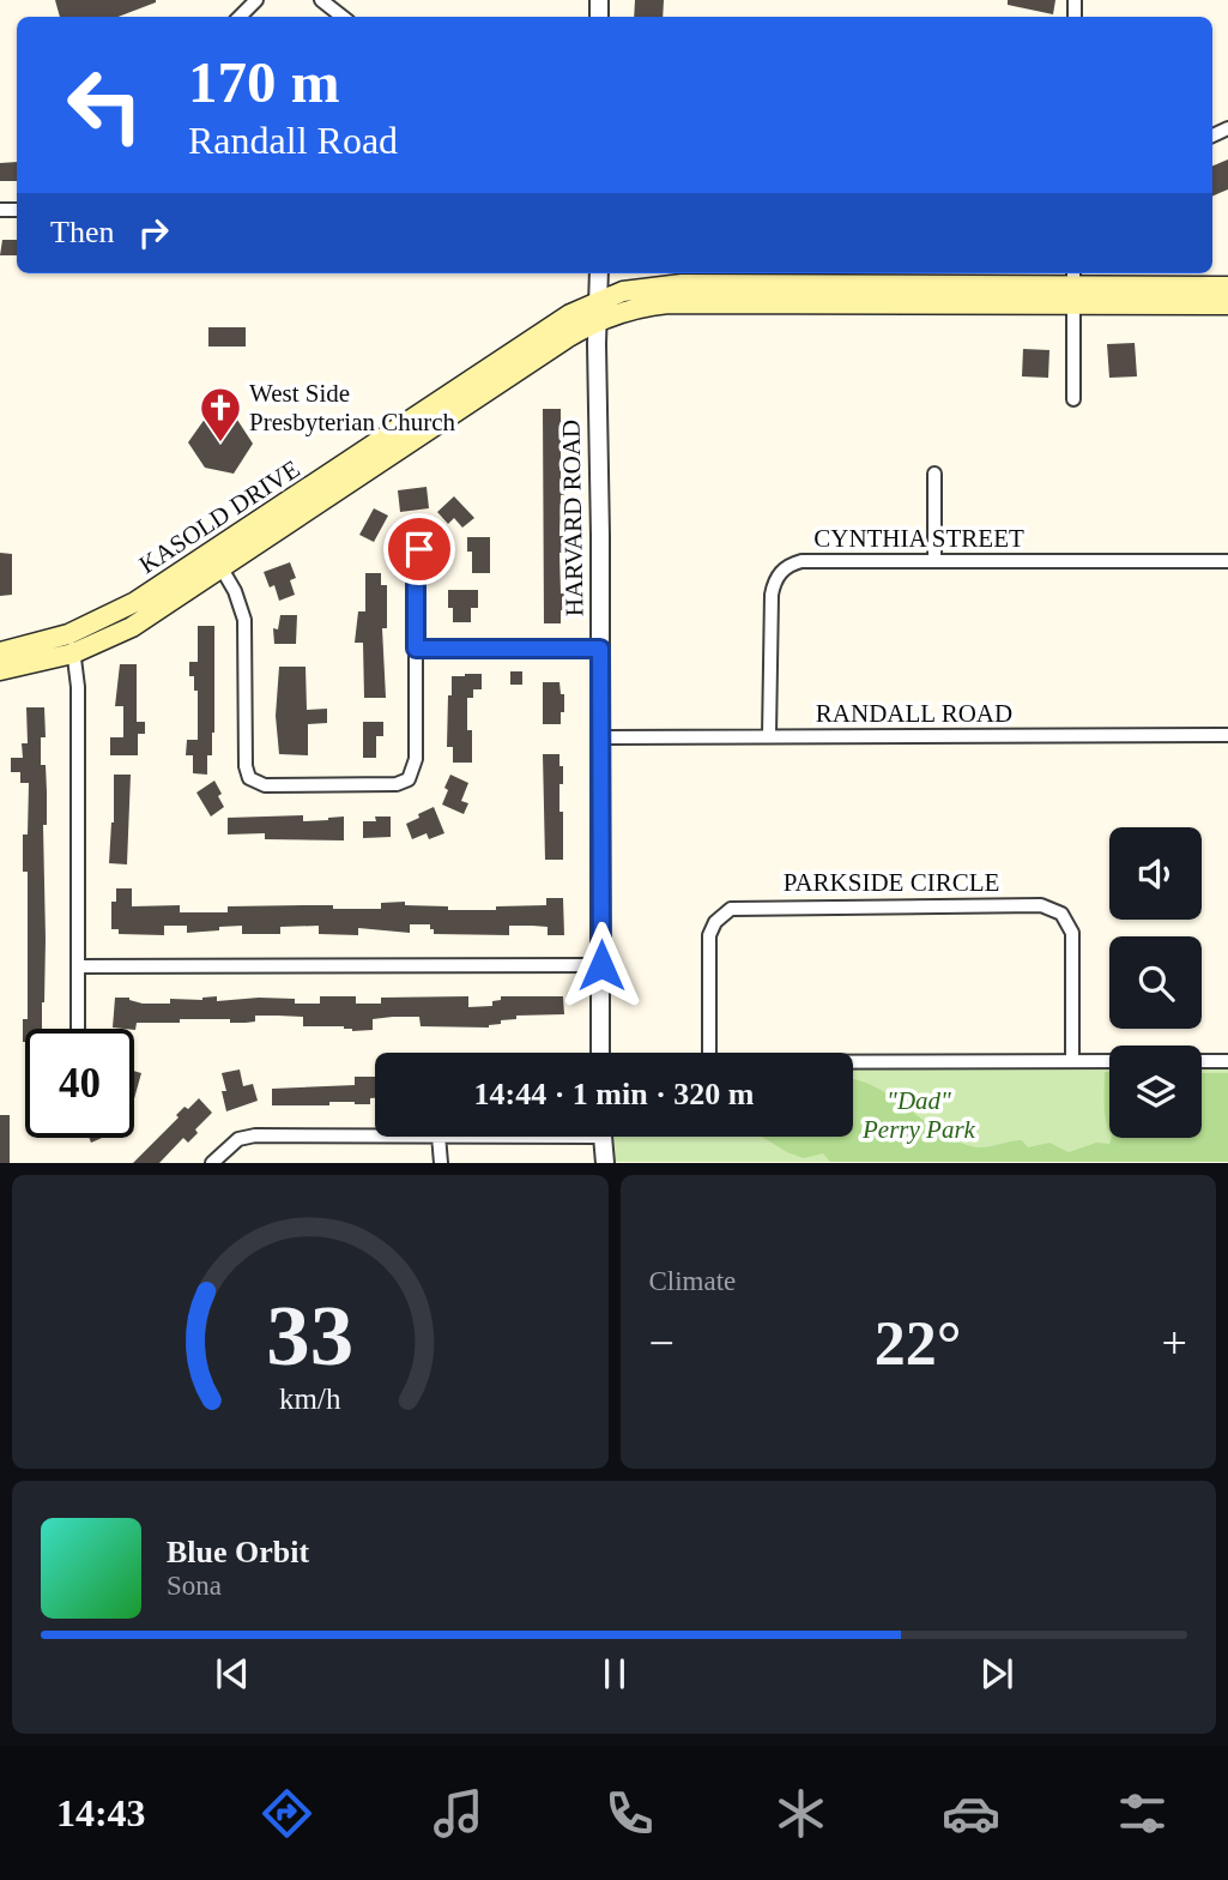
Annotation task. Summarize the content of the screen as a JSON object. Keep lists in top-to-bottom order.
{
  "streets": {
    "main road": ["KASOLD DRIVE"],
    "street": [
      "HARVARD ROAD",
      "CYNTHIA STREET",
      "RANDALL ROAD",
      "PARKSIDE CIRCLE"
    ]
  },
  "crossings": [
    ["KASOLD DRIVE", "HARVARD ROAD"],
    ["HARVARD ROAD", "RANDALL ROAD"],
    ["CYNTHIA STREET", "RANDALL ROAD"]
  ],
  "parks": ["\"Dad\" Perry Park"],
  "places": {
    "church": ["West Side Presbyterian Church"]
  },
  "page": {
    "turn": ["170 m", "Randall Road"],
    "then": "Then",
    "limit": "40",
    "trip": "14:44 · 1 min · 320 m",
    "tile": "Climate",
    "heat": ["−", "22°", "+"],
    "song": ["Blue Orbit", "Sona"],
    "tabs": "14:43",
    "gauge": ["33", "km/h"]
  }
}
